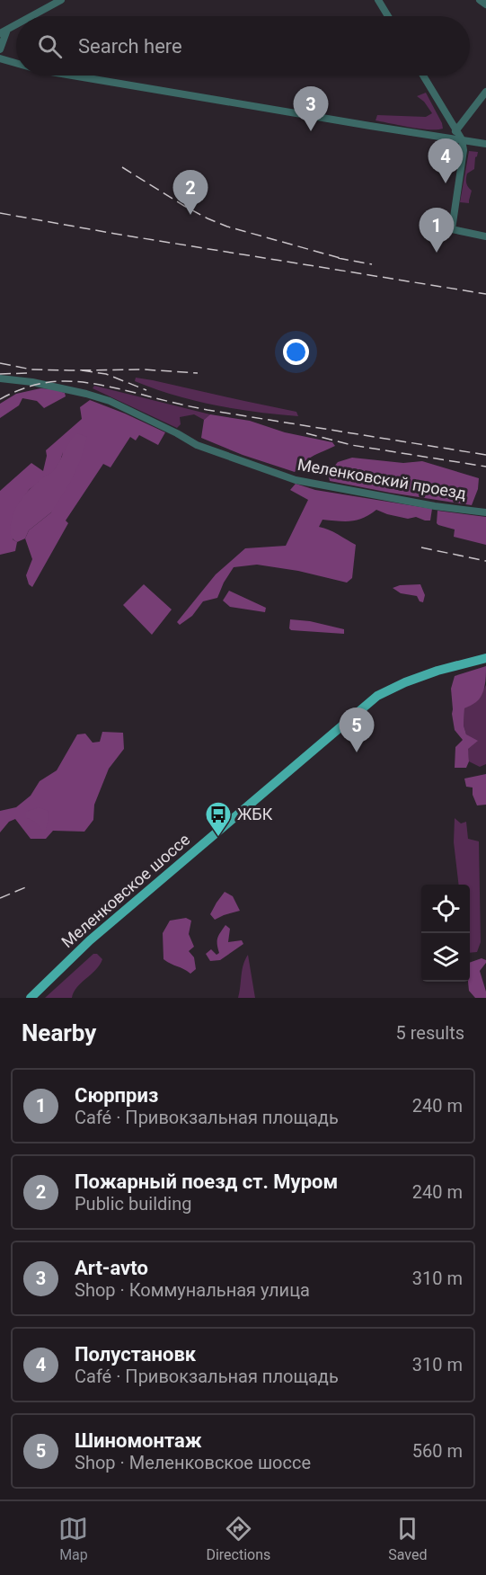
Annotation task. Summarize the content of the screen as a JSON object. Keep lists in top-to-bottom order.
{
  "streets": {
    "main road": ["Меленковское шоссе"],
    "street": ["Меленковский проезд"]
  },
  "places": {
    "bus stop": ["ЖБК"]
  },
  "page": {
    "search": "Search here",
    "pins": [
      "3",
      "4",
      "2",
      "1",
      "5"
    ],
    "heading": ["Nearby", "5 results"],
    "list": [
      {
        "mark": "1",
        "name": "Сюрприз",
        "note": "Café · Привокзальная площадь",
        "value": "240 m"
      },
      {
        "mark": "2",
        "name": "Пожарный поезд ст. Муром",
        "note": "Public building",
        "value": "240 m"
      },
      {
        "mark": "3",
        "name": "Art-avto",
        "note": "Shop · Коммунальная улица",
        "value": "310 m"
      },
      {
        "mark": "4",
        "name": "Полустановк",
        "note": "Café · Привокзальная площадь",
        "value": "310 m"
      },
      {
        "mark": "5",
        "name": "Шиномонтаж",
        "note": "Shop · Меленковское шоссе",
        "value": "560 m"
      }
    ],
    "nav": ["Map", "Directions", "Saved"]
  }
}
